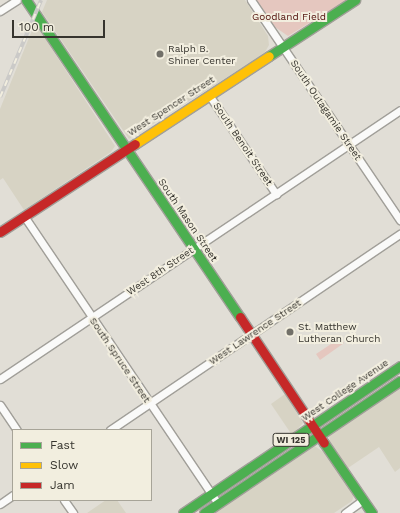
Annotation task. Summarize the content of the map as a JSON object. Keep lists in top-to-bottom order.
{
  "streets": {
    "main road": [
      "West Spencer Street",
      "South Mason Street",
      "West College Avenue",
      "WI 125"
    ],
    "street": [
      "South Outagamie Street",
      "South Benoit Street",
      "West 8th Street",
      "West Lawrence Street",
      "South Spruce Street"
    ]
  },
  "crossings": [
    ["West Spencer Street", "South Outagamie Street"],
    ["West Spencer Street", "South Benoit Street"],
    ["West Spencer Street", "South Mason Street"],
    ["West Spencer Street", "South Spruce Street"],
    ["South Outagamie Street", "West 8th Street"],
    ["South Benoit Street", "West 8th Street"],
    ["South Mason Street", "West 8th Street"],
    ["South Mason Street", "West Lawrence Street"],
    ["South Mason Street", "West College Avenue"],
    ["West 8th Street", "South Spruce Street"],
    ["West Lawrence Street", "South Spruce Street"],
    ["South Spruce Street", "West College Avenue"]
  ],
  "parks": ["Goodland Field"],
  "places": ["Ralph B. Shiner Center", "St. Matthew Lutheran Church"],
  "legend": ["Fast", "Slow", "Jam"],
  "scale_bar": "100 m"
}
